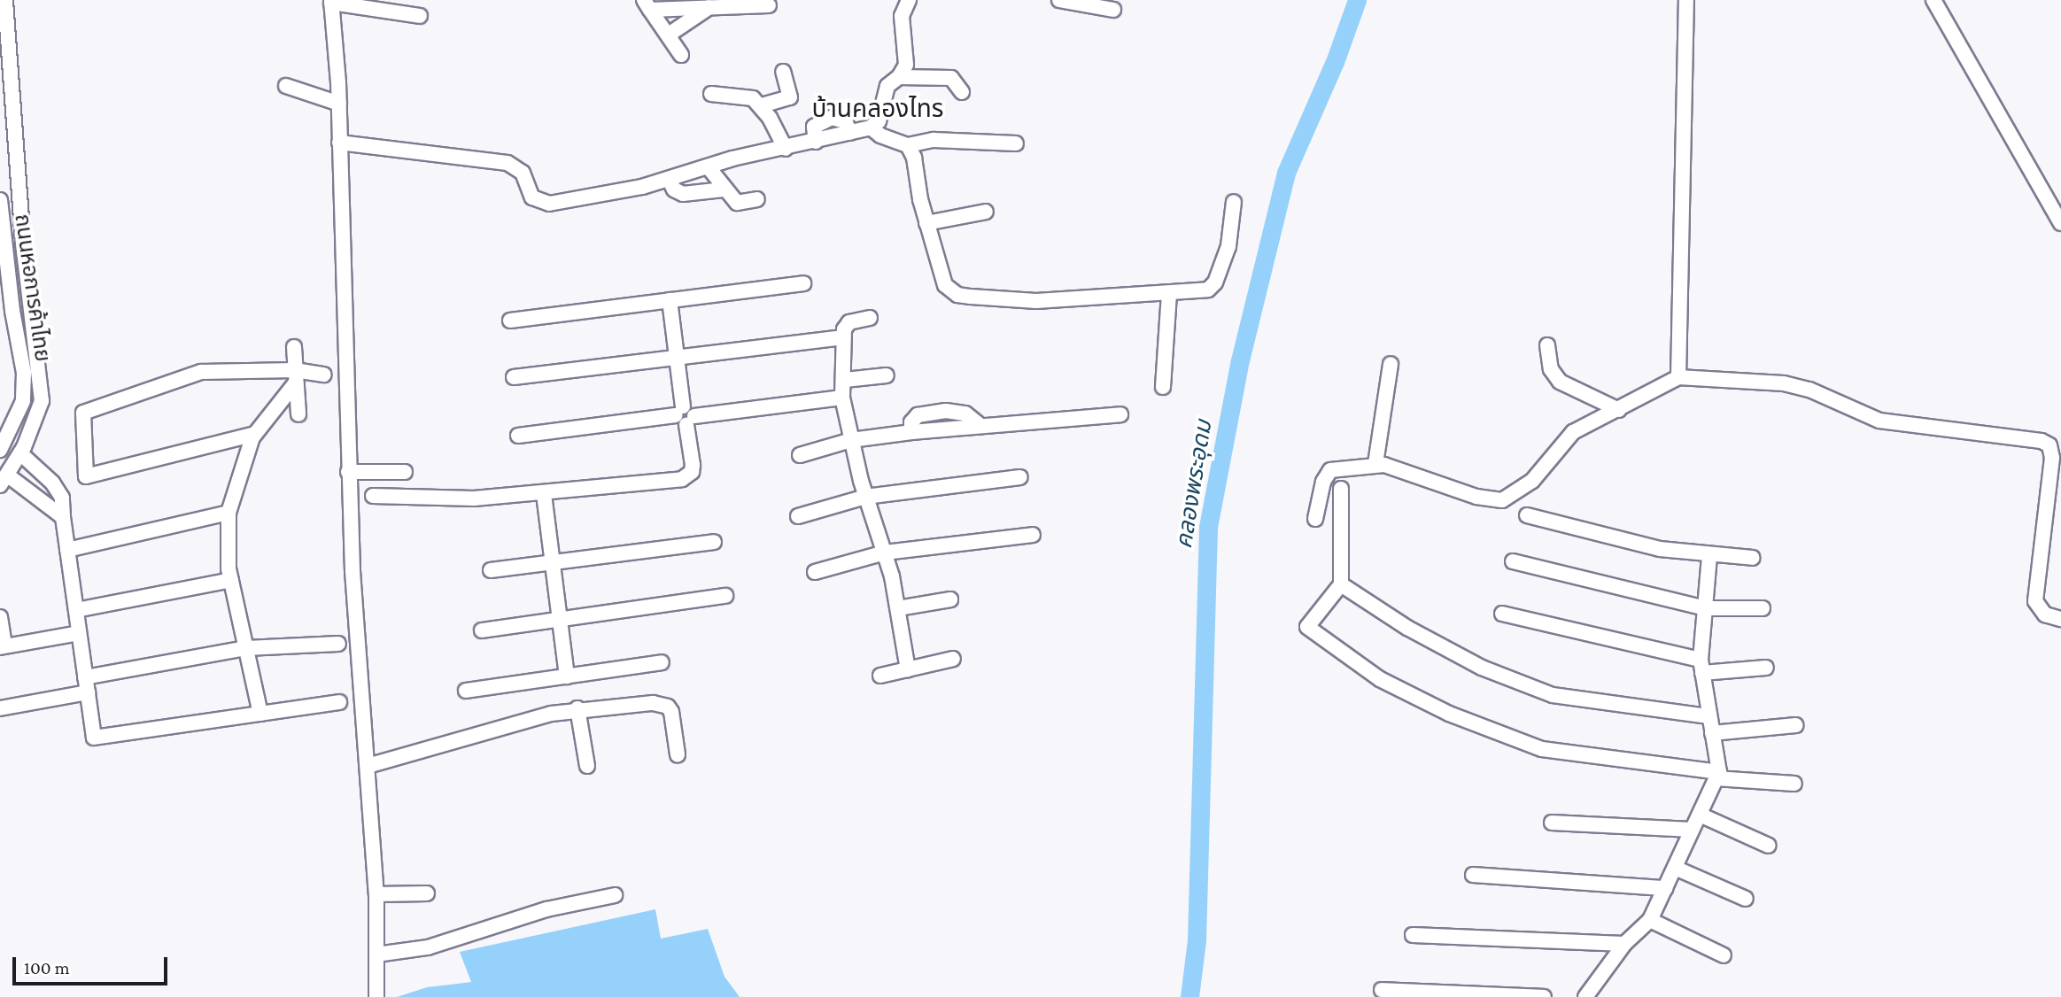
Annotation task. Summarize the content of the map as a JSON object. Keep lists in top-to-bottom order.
{
  "streets": {
    "street": ["ถนนหอการค้าไทย"]
  },
  "districts": ["บ้านคลองไทร"],
  "water": ["คลองพระอุดม"],
  "scale_bar": "100 m"
}
